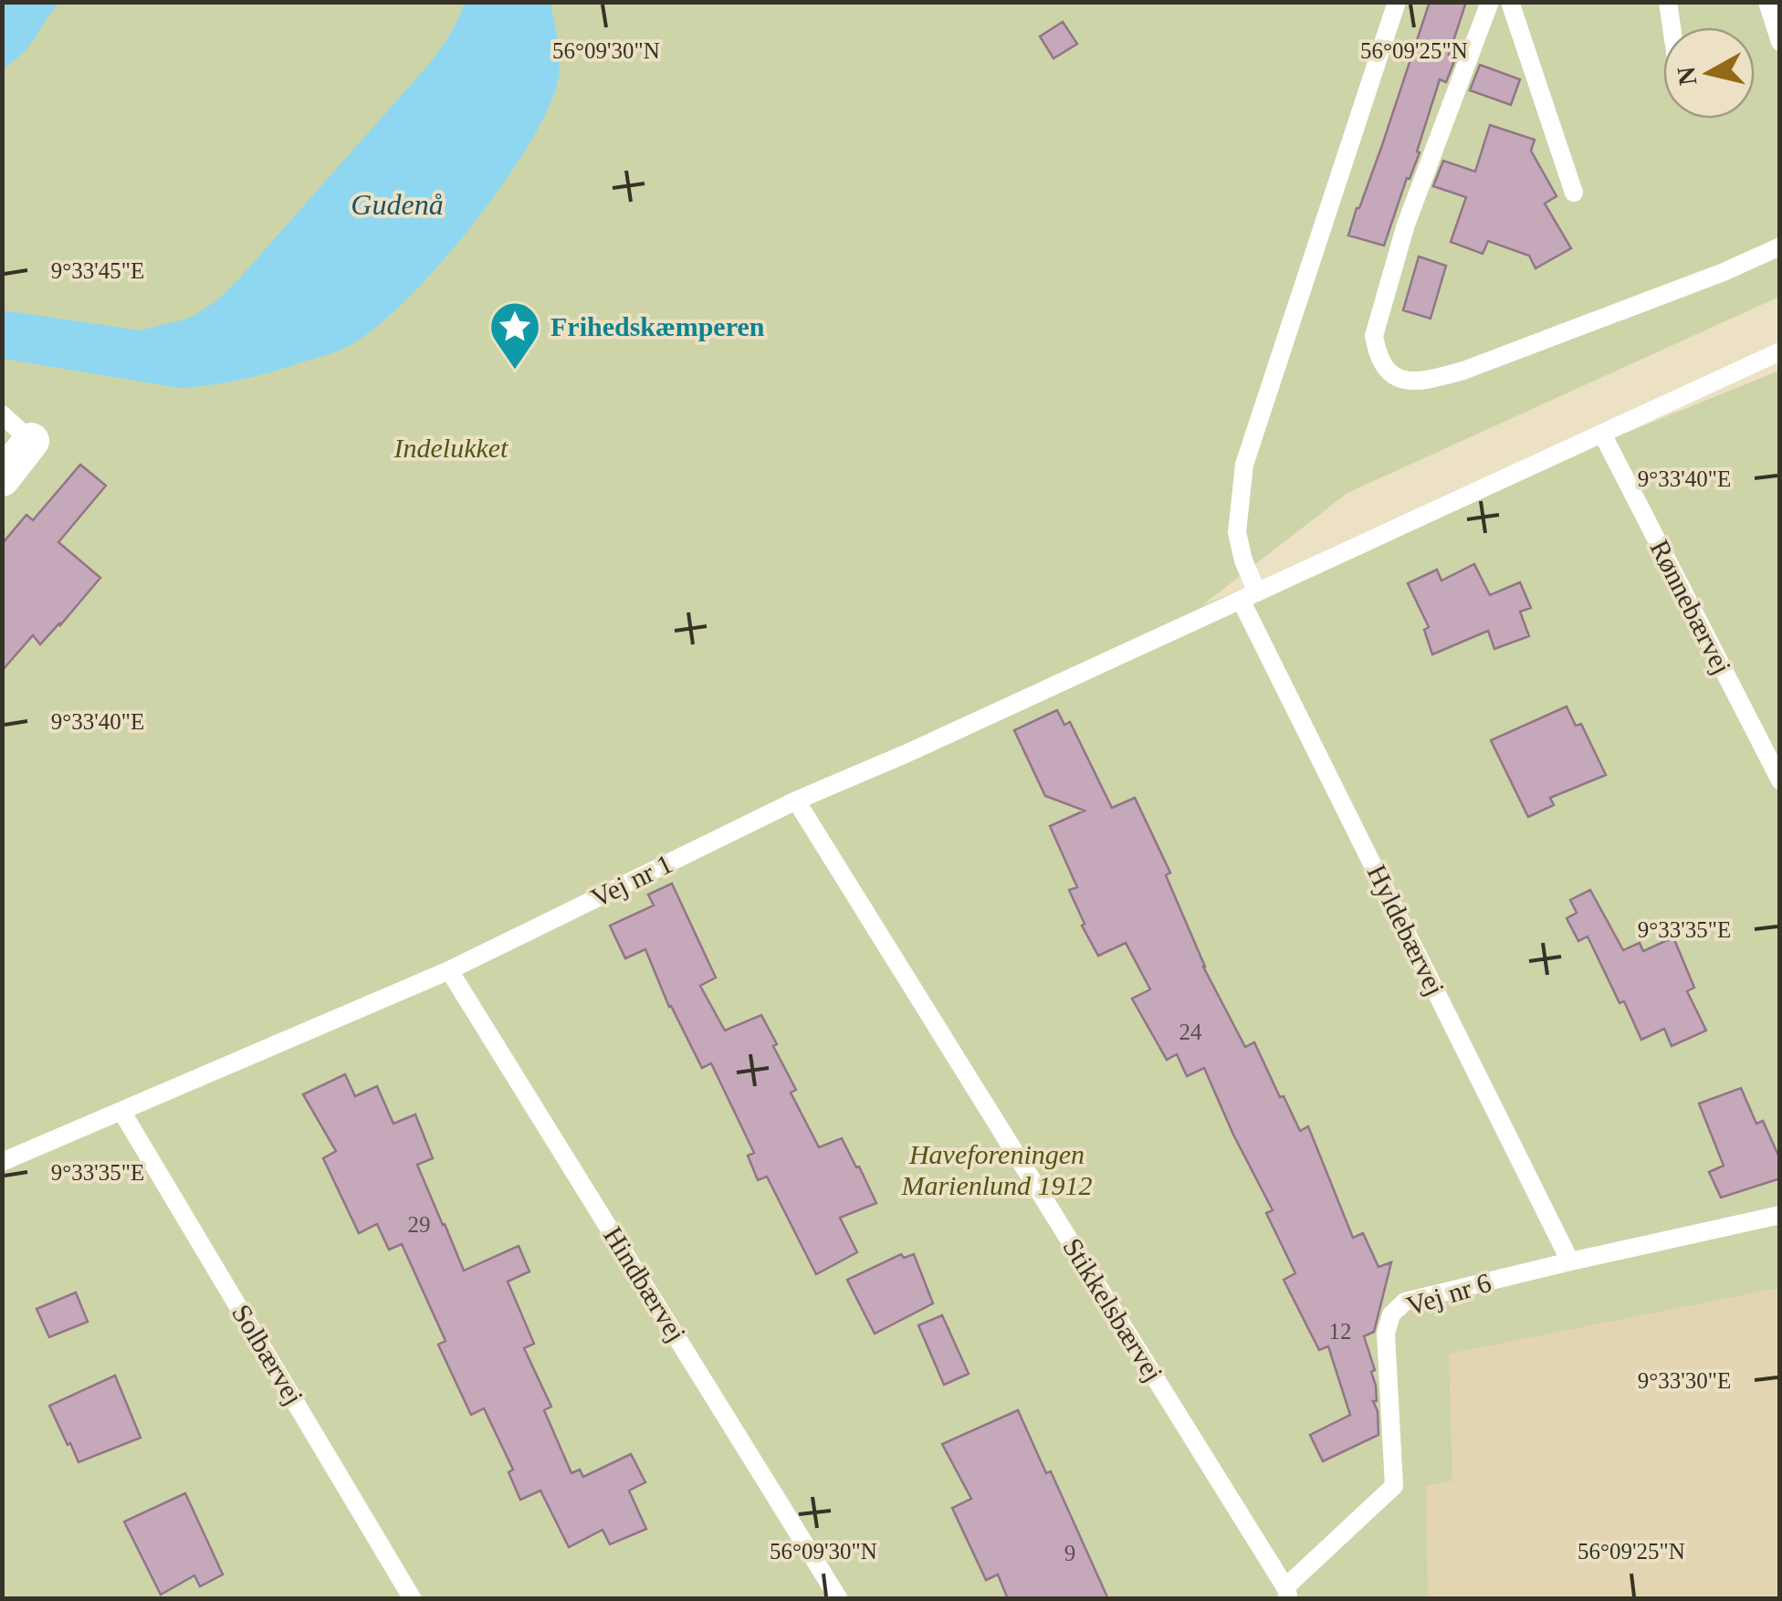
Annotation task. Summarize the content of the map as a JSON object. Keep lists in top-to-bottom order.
{
  "streets": {
    "lane": [
      "Rønnebærvej",
      "Vej nr 1",
      "Hyldebærvej",
      "Hindbærvej",
      "Vej nr 6",
      "Stikkelsbærvej",
      "Solbærvej"
    ]
  },
  "crossings": [
    ["Rønnebærvej", "Vej nr 1"],
    ["Vej nr 1", "Hyldebærvej"],
    ["Vej nr 1", "Hindbærvej"],
    ["Vej nr 1", "Stikkelsbærvej"],
    ["Vej nr 1", "Solbærvej"],
    ["Hyldebærvej", "Vej nr 6"],
    ["Vej nr 6", "Stikkelsbærvej"]
  ],
  "water": ["Gudenå"],
  "parks": ["Indelukket", "Haveforeningen Marienlund 1912"],
  "places": {
    "place": ["Frihedskæmperen"]
  },
  "house_numbers": [
    "24",
    "29",
    "12",
    "9"
  ],
  "north": "left",
  "coordinates": [
    "56°09'30\"N",
    "56°09'25\"N",
    "9°33'45\"E",
    "9°33'40\"E",
    "9°33'35\"E",
    "9°33'30\"E"
  ]
}
